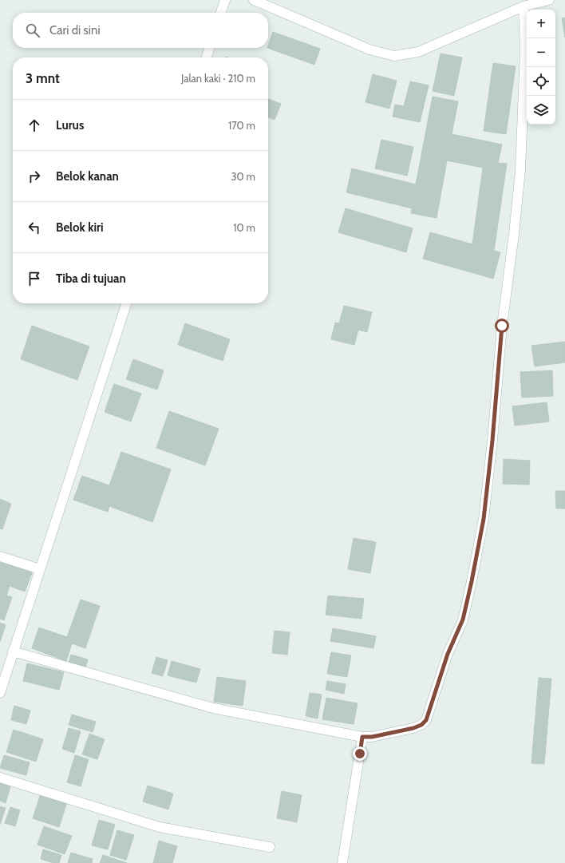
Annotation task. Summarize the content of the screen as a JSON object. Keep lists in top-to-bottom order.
{
  "page": {
    "map_buttons": ["+", "−"],
    "search": "Cari di sini",
    "heading": ["3 mnt", "Jalan kaki · 210 m"],
    "list": [
      ["Lurus", "170 m"],
      ["Belok kanan", "30 m"],
      ["Belok kiri", "10 m"],
      "Tiba di tujuan"
    ]
  }
}
